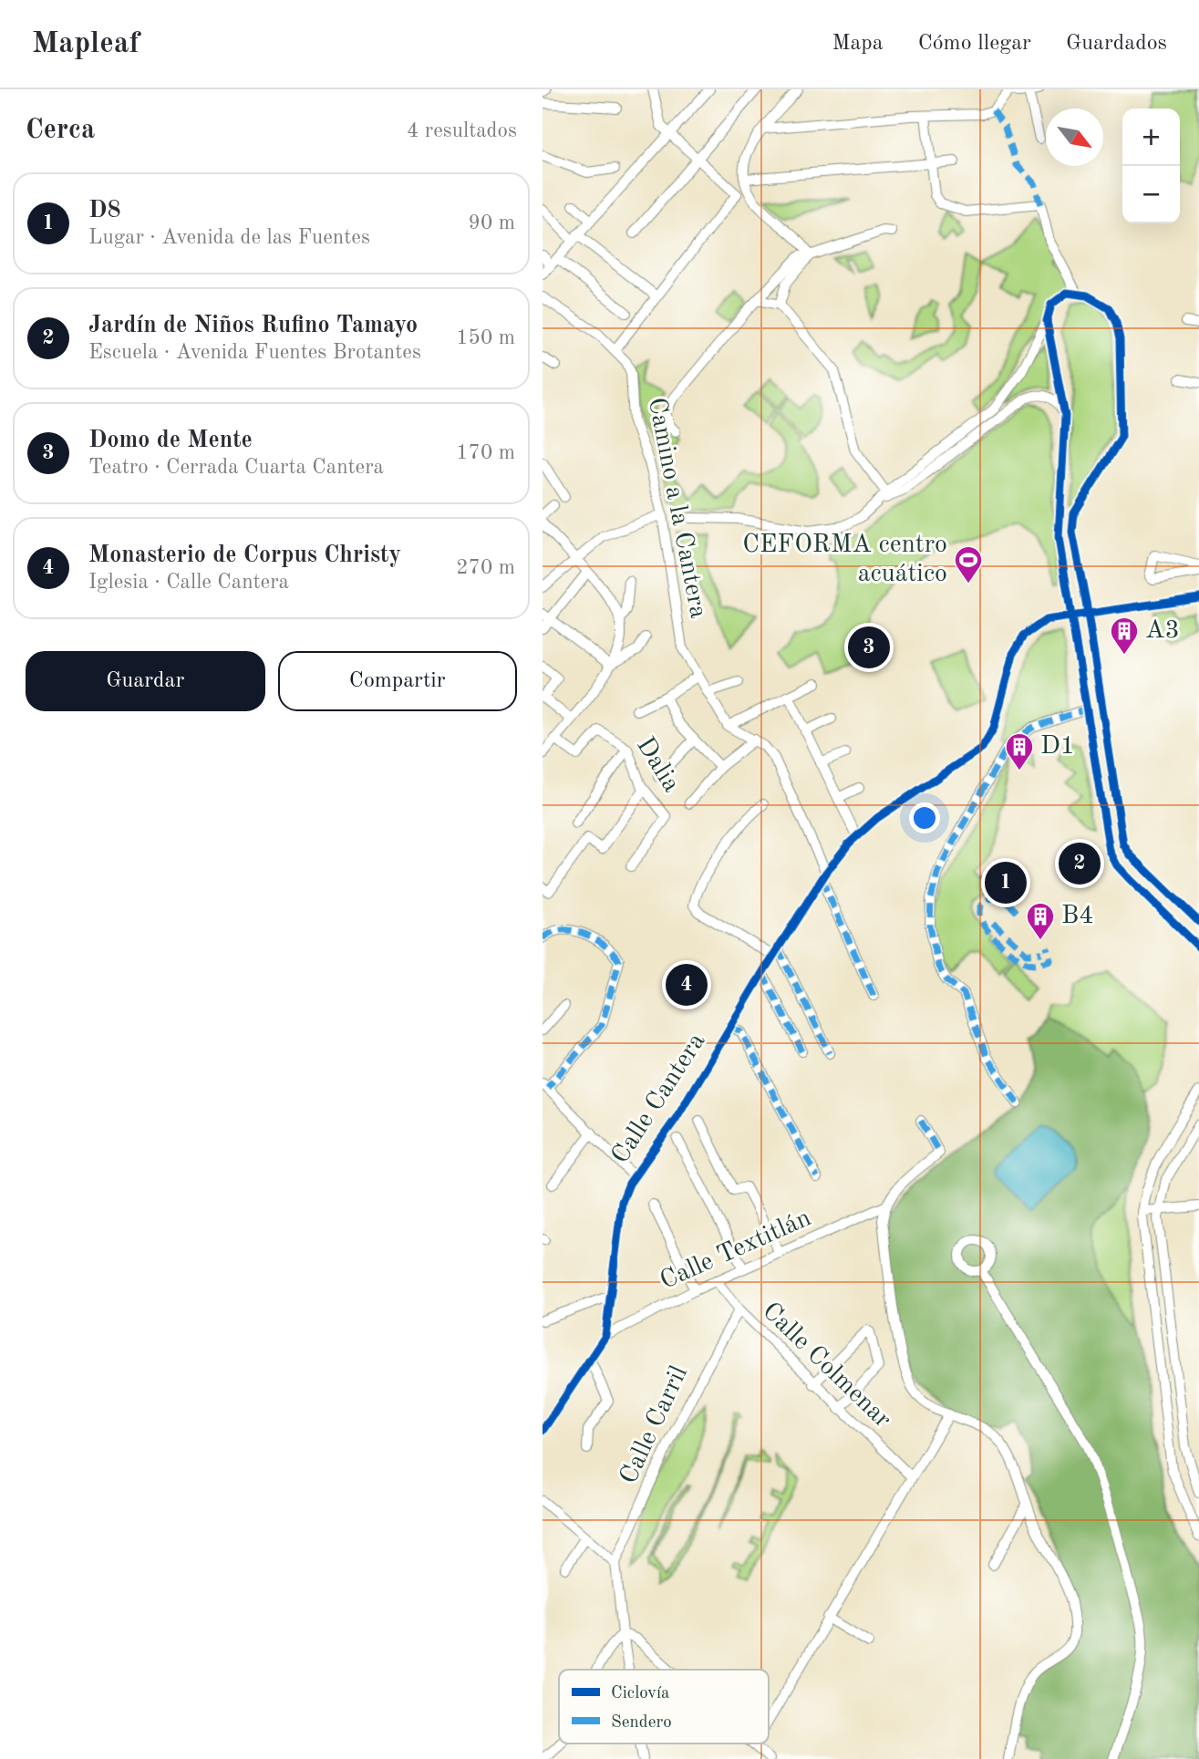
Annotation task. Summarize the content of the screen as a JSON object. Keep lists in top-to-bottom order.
{
  "streets": {
    "street": [
      "Camino a la Cantera",
      "Dalia",
      "Calle Cantera",
      "Calle Textitlán",
      "Calle Colmenar",
      "Calle Carril"
    ]
  },
  "crossings": [
    ["Calle Cantera", "Calle Textitlán"],
    ["Calle Textitlán", "Calle Colmenar"],
    ["Calle Colmenar", "Calle Carril"]
  ],
  "places": {
    "sports": ["CEFORMA centro acuático"],
    "building": ["A3", "D1", "B4"]
  },
  "legend": ["Ciclovía", "Sendero"],
  "north": "bottom right",
  "page": {
    "header": "Mapleaf",
    "nav": ["Mapa", "Cómo llegar", "Guardados"],
    "heading": ["Cerca", "4 resultados"],
    "map_buttons": ["+", "−"],
    "list": [
      {
        "mark": "1",
        "name": "D8",
        "note": "Lugar · Avenida de las Fuentes",
        "value": "90 m"
      },
      {
        "mark": "2",
        "name": "Jardín de Niños Rufino Tamayo",
        "note": "Escuela · Avenida Fuentes Brotantes",
        "value": "150 m"
      },
      {
        "mark": "3",
        "name": "Domo de Mente",
        "note": "Teatro · Cerrada Cuarta Cantera",
        "value": "170 m"
      },
      {
        "mark": "4",
        "name": "Monasterio de Corpus Christy",
        "note": "Iglesia · Calle Cantera",
        "value": "270 m"
      }
    ],
    "pins": [
      "3",
      "2",
      "1",
      "4"
    ],
    "buttons": ["Guardar", "Compartir"]
  }
}
